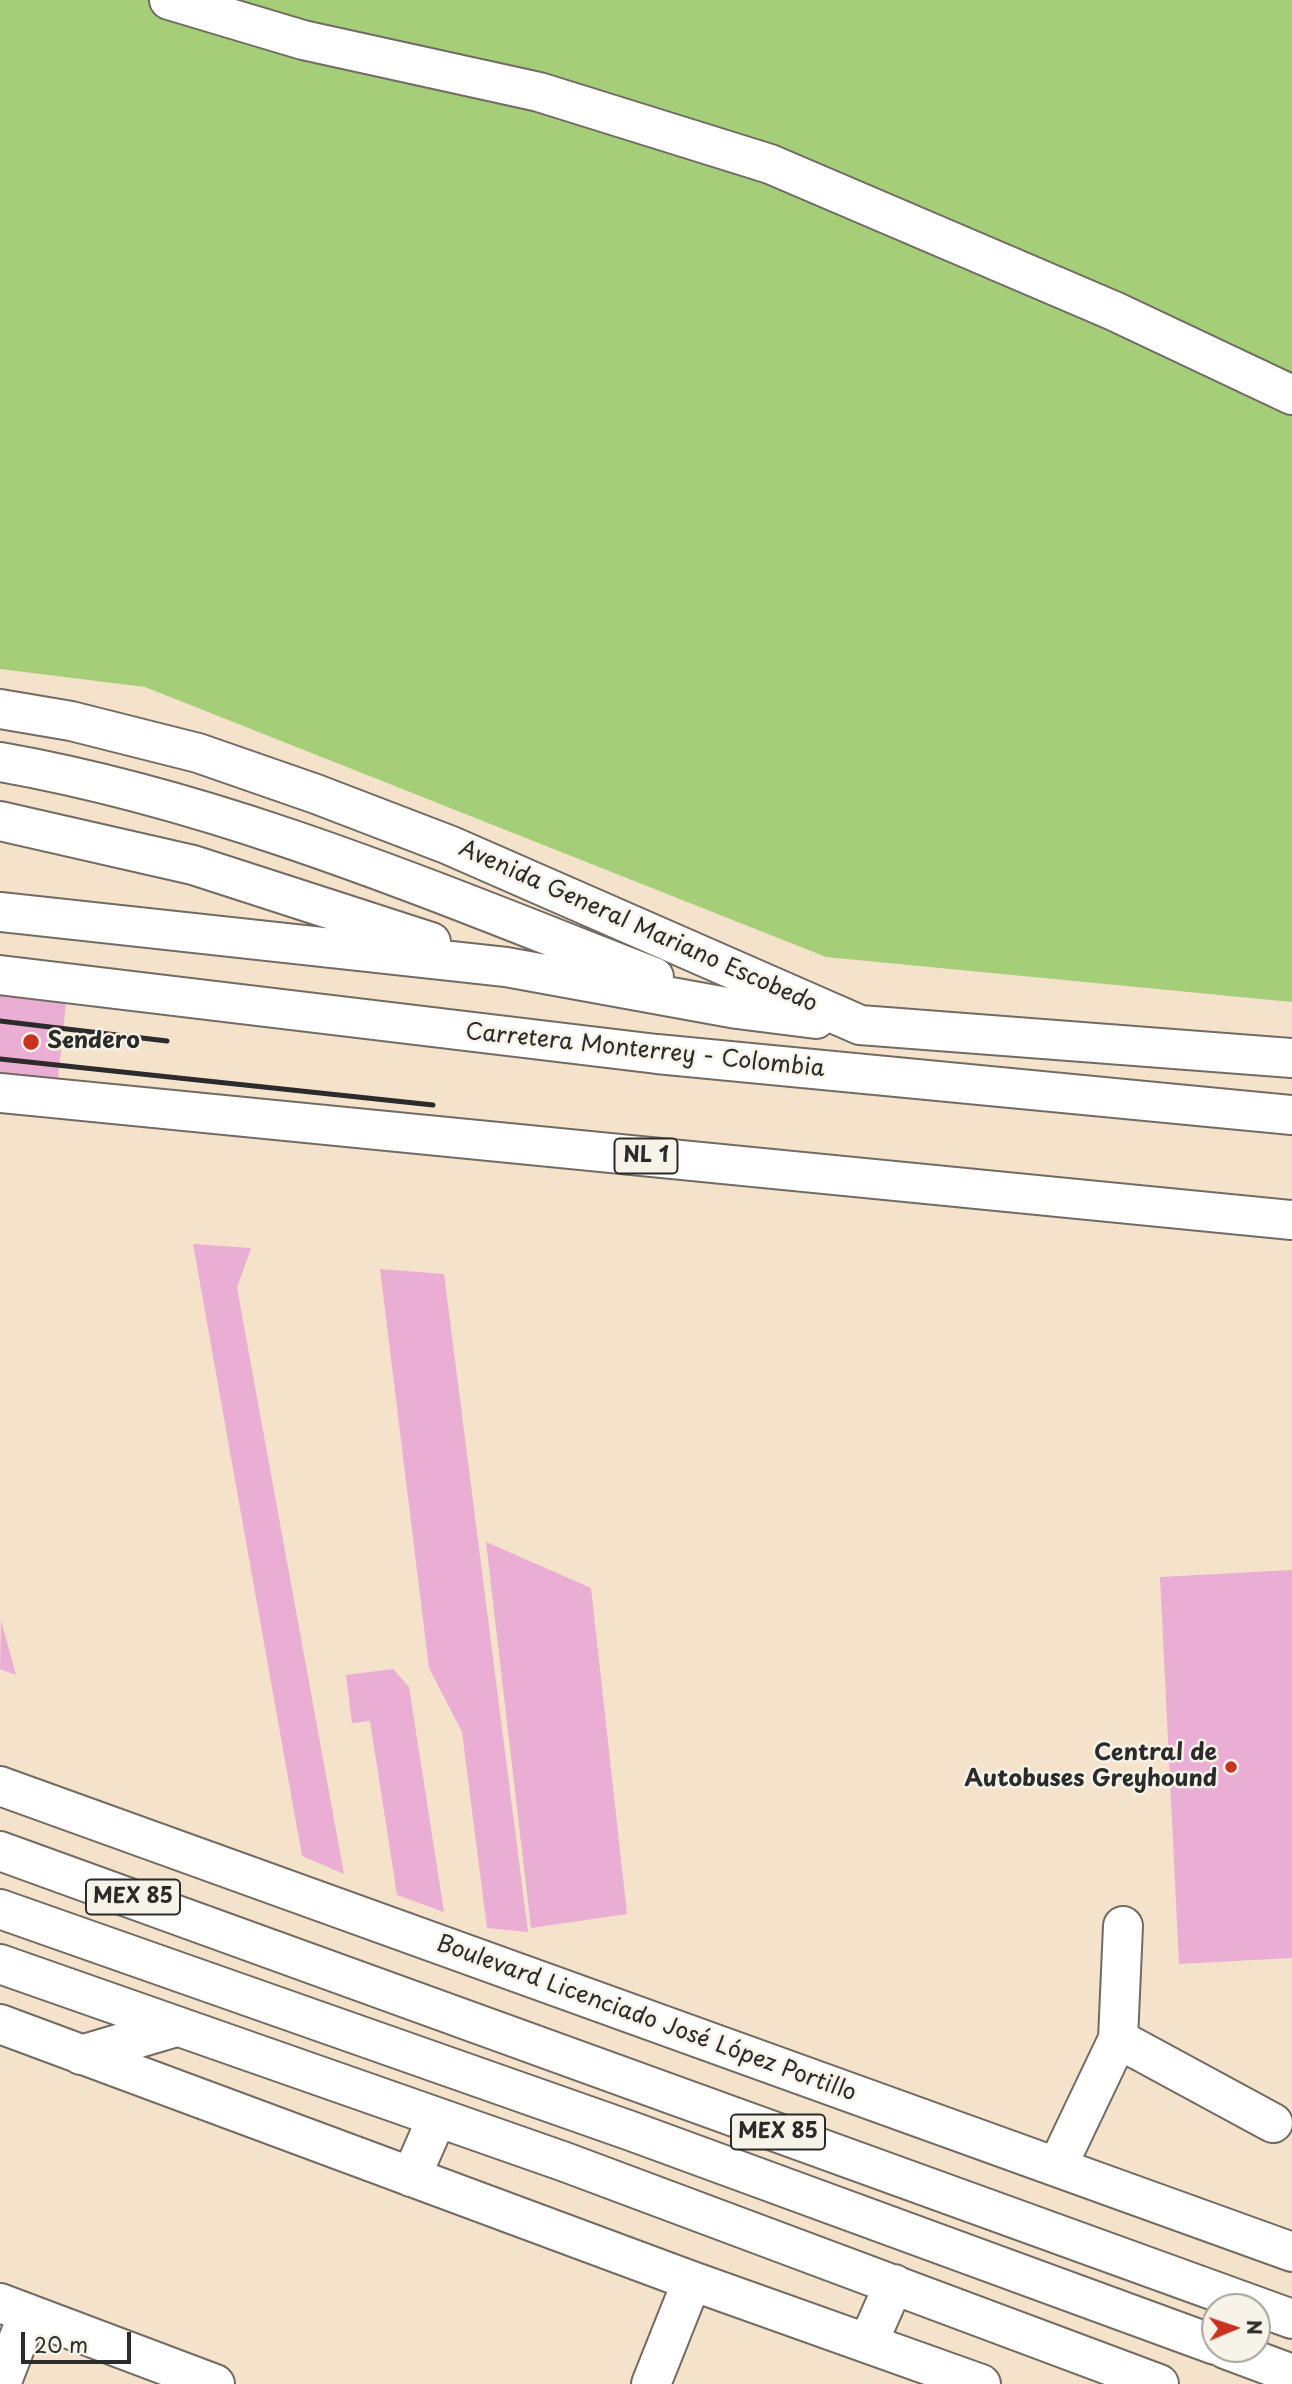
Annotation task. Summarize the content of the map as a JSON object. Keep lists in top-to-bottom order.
{
  "streets": {
    "main road": [
      "Avenida General Mariano Escobedo",
      "Carretera Monterrey - Colombia",
      "NL 1",
      "MEX 85",
      "Boulevard Licenciado José López Portillo"
    ]
  },
  "places": ["Sendero", "Central de Autobuses Greyhound"],
  "scale_bar": "20 m",
  "north": "right"
}
